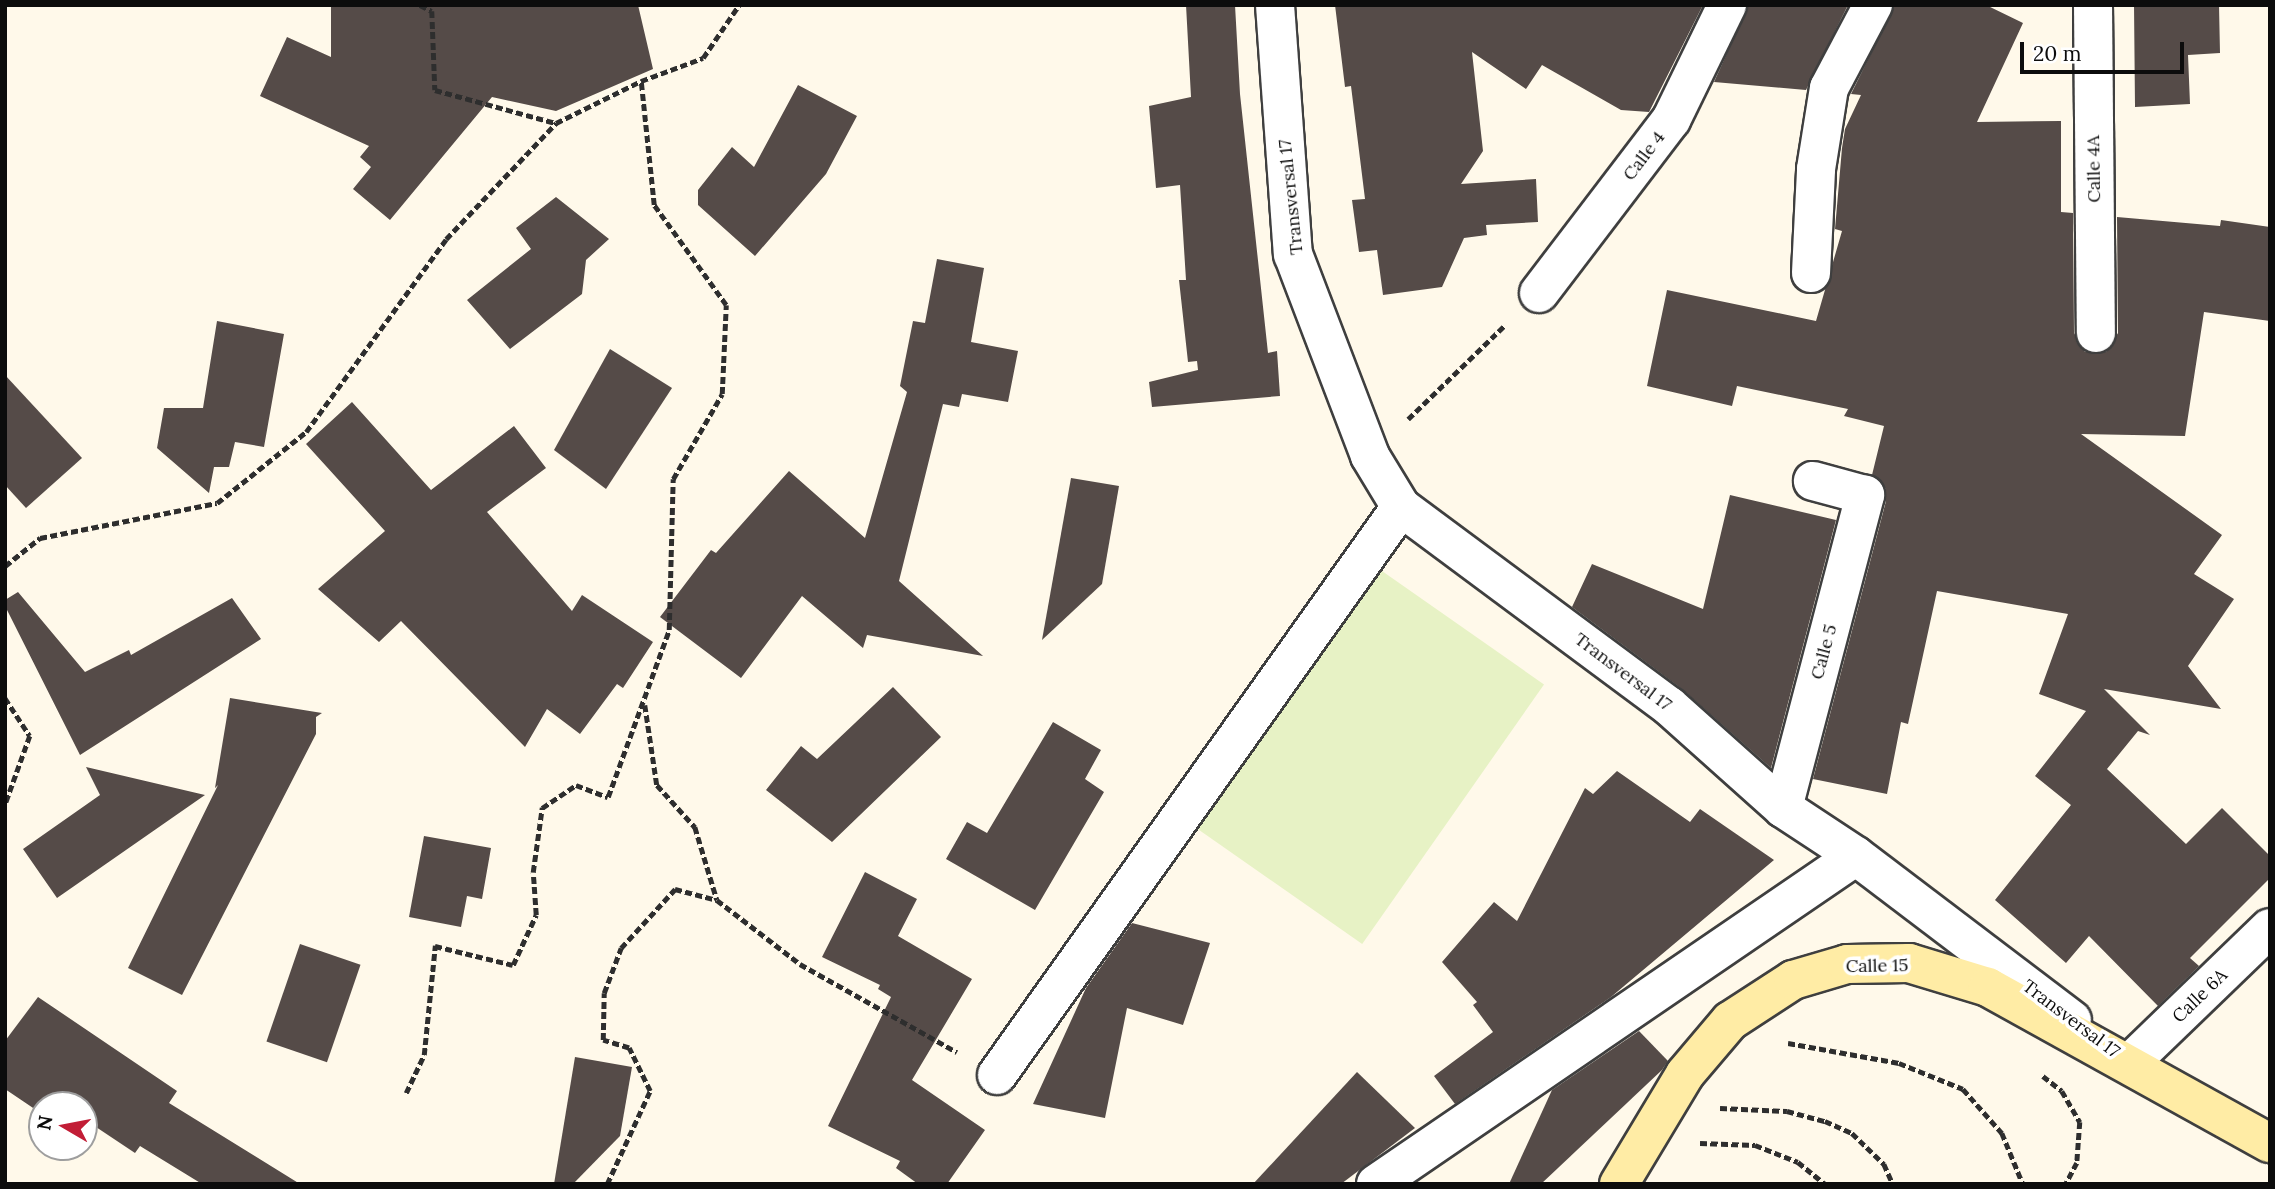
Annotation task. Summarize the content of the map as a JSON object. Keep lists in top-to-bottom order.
{
  "streets": {
    "main road": ["Transversal 17", "Calle 15"],
    "street": [
      "Calle 4",
      "Calle 4A",
      "Calle 5",
      "Calle 6A"
    ]
  },
  "crossings": [
    ["Transversal 17", "Calle 5"],
    ["Transversal 17", "Calle 15"],
    ["Transversal 17", "Calle 6A"],
    ["Calle 15", "Calle 6A"]
  ],
  "scale_bar": "20 m",
  "north": "left"
}
